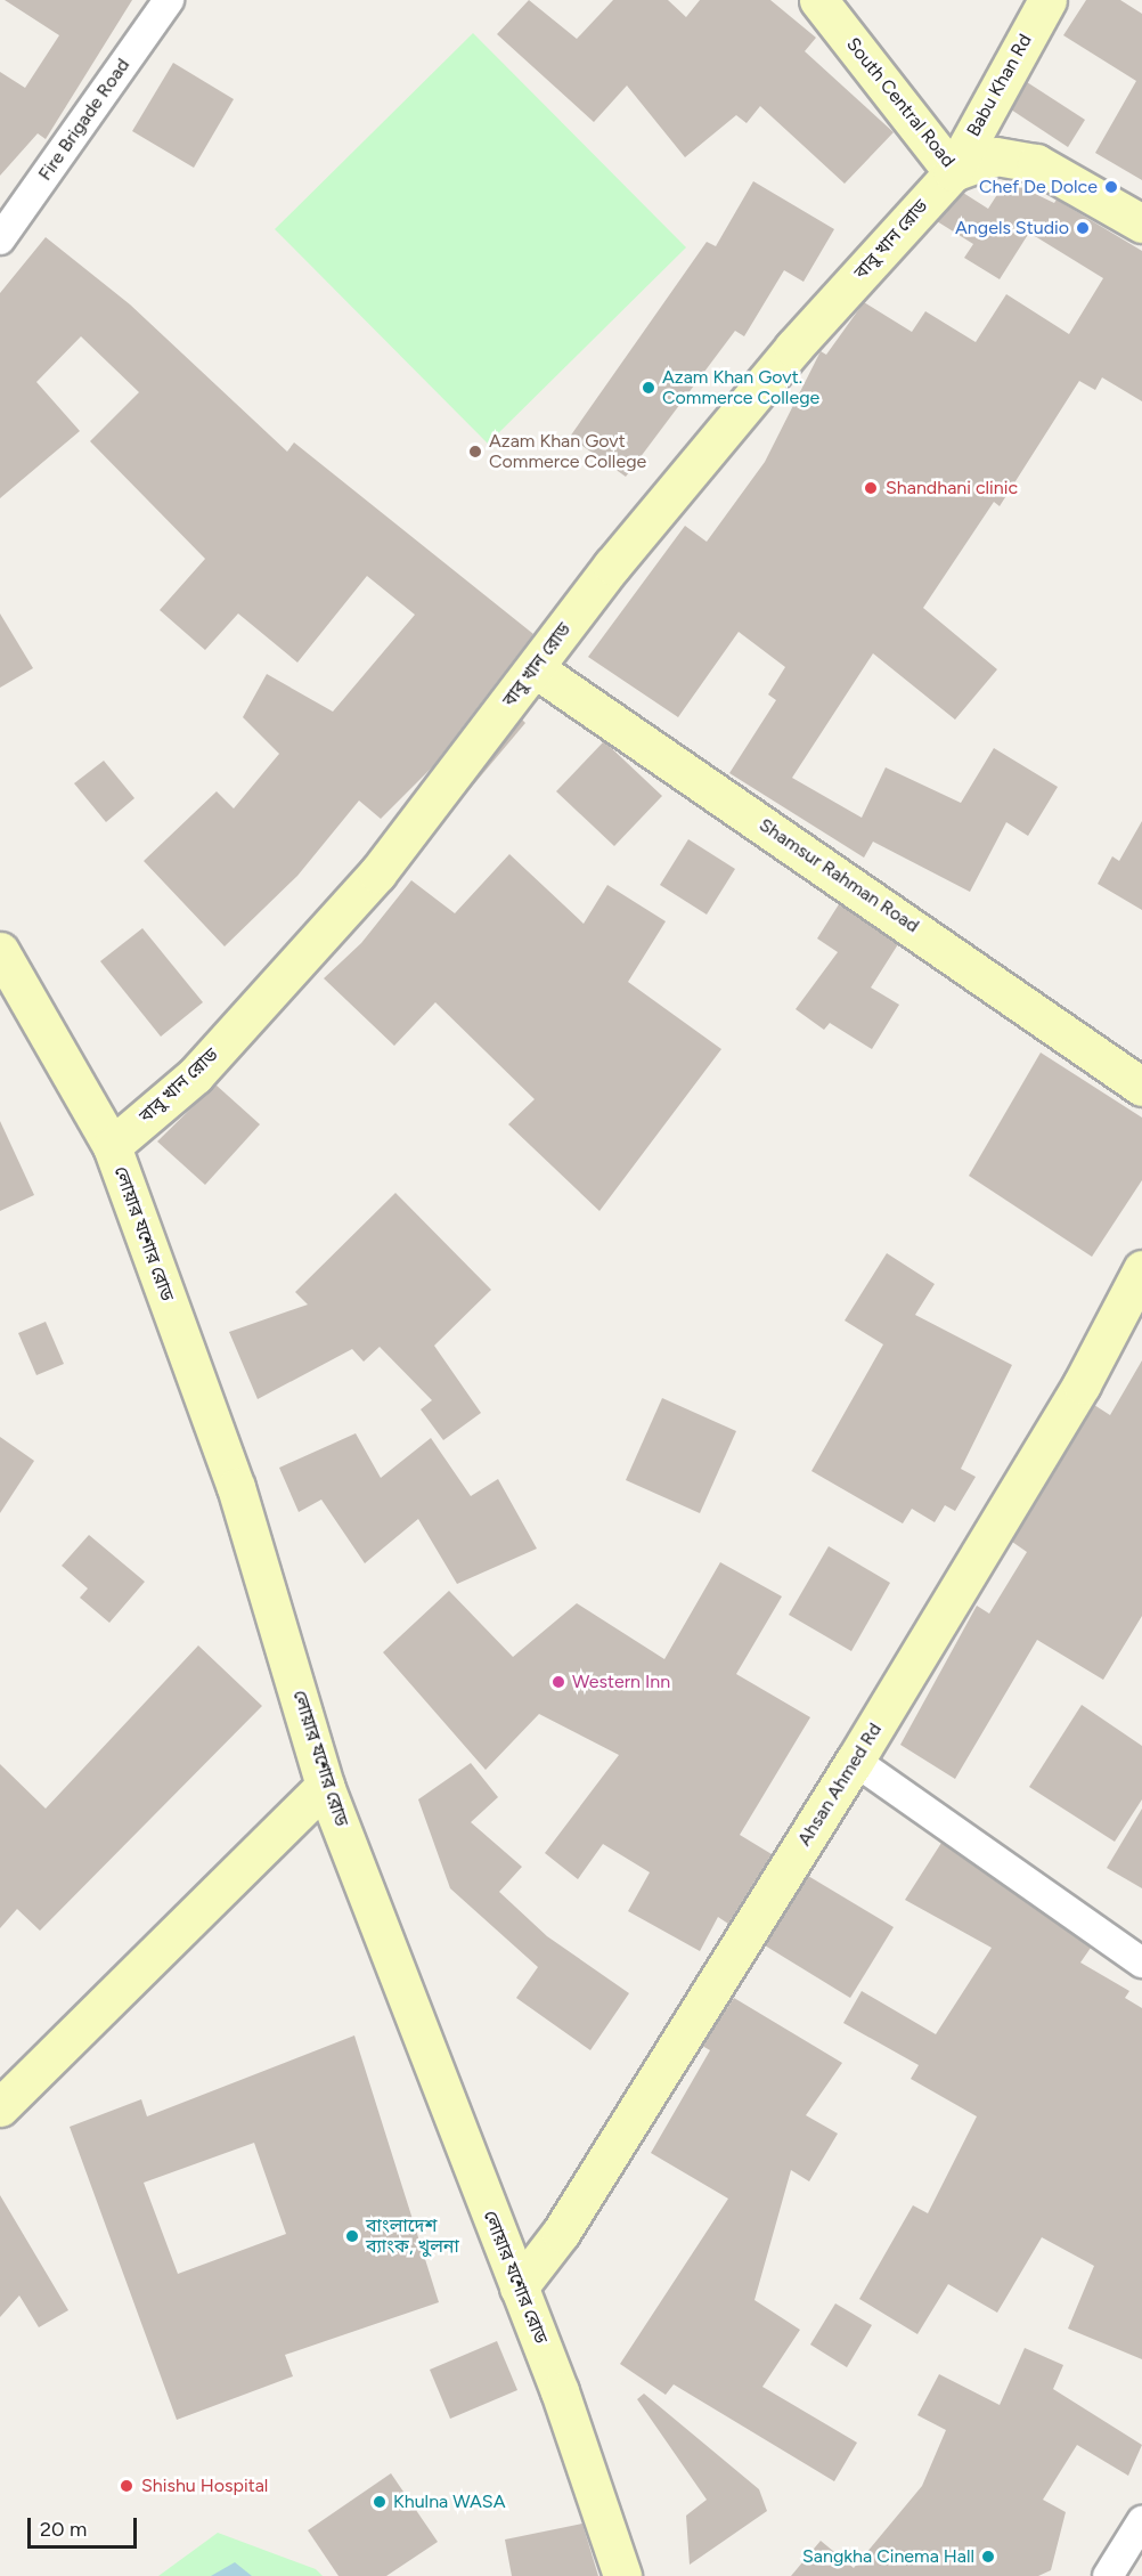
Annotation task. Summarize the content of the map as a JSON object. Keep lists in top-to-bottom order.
{
  "streets": {
    "street": [
      "Babu Khan Rd",
      "South Central Road",
      "Fire Brigade Road",
      "বাবু খান রোড",
      "Shamsur Rahman Road",
      "লোয়ার যশোর রোড",
      "Ahsan Ahmed Rd"
    ]
  },
  "crossings": [
    ["Babu Khan Rd", "South Central Road"],
    ["Babu Khan Rd", "বাবু খান রোড"],
    ["South Central Road", "বাবু খান রোড"],
    ["বাবু খান রোড", "Shamsur Rahman Road"],
    ["বাবু খান রোড", "লোয়ার যশোর রোড"],
    ["লোয়ার যশোর রোড", "Ahsan Ahmed Rd"]
  ],
  "places": [
    "Chef De Dolce",
    "Angels Studio",
    "Azam Khan Govt. Commerce College",
    "Azam Khan Govt Commerce College",
    "Shandhani clinic",
    "Western Inn",
    "বাংলাদেশ ব্যাংক, খুলনা",
    "Shishu Hospital",
    "Khulna WASA",
    "Sangkha Cinema Hall"
  ],
  "scale_bar": "20 m"
}
